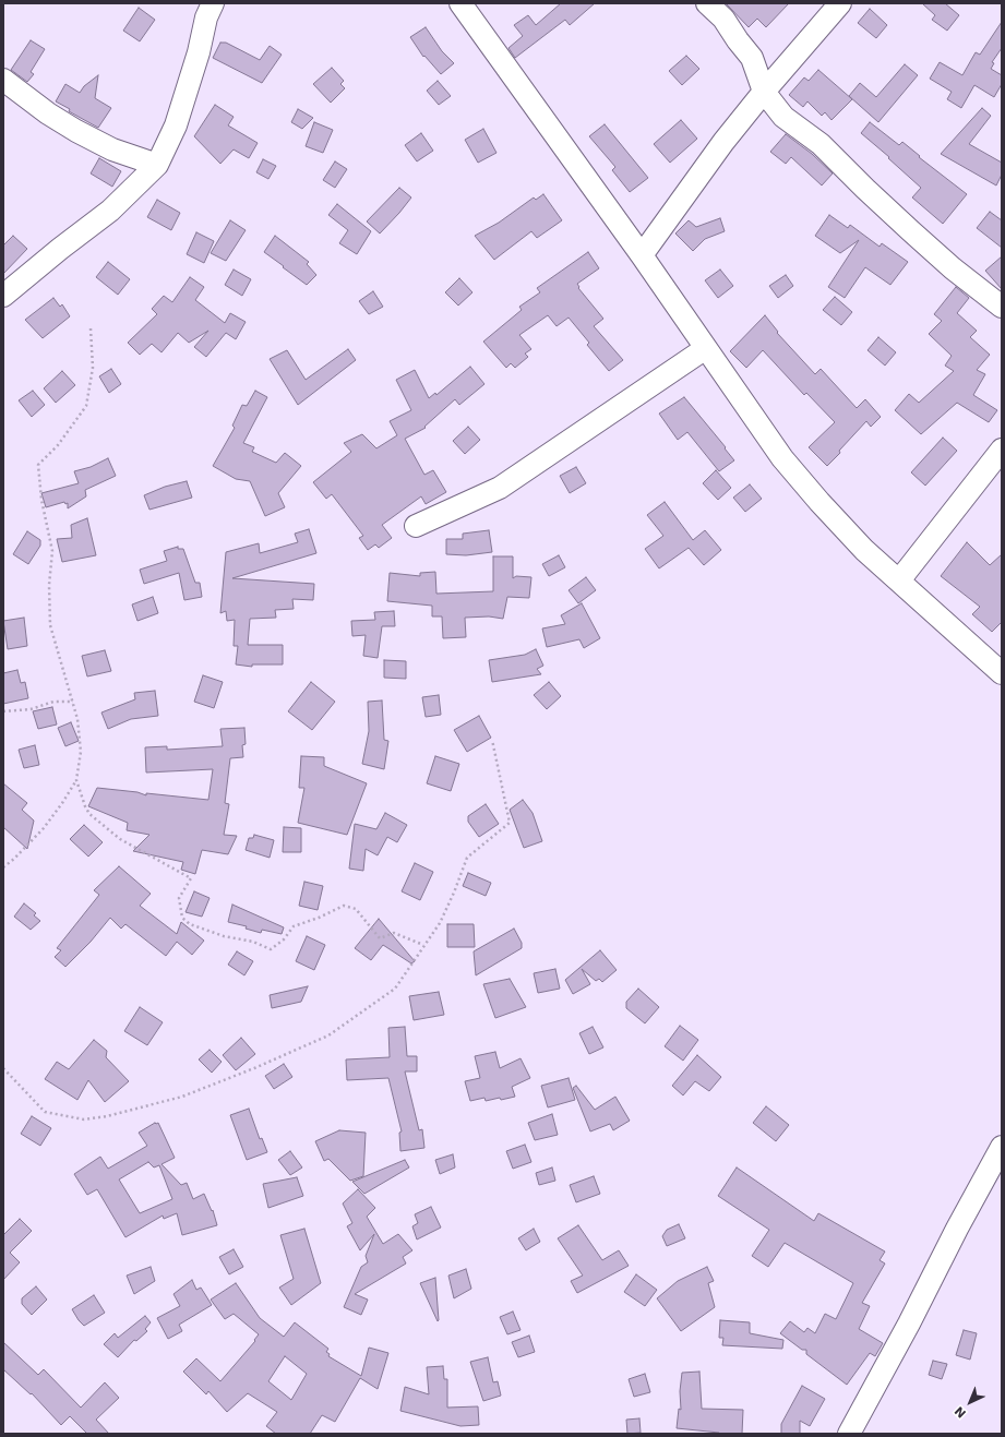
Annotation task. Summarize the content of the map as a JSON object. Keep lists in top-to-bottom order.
{
  "north": "bottom left"
}
